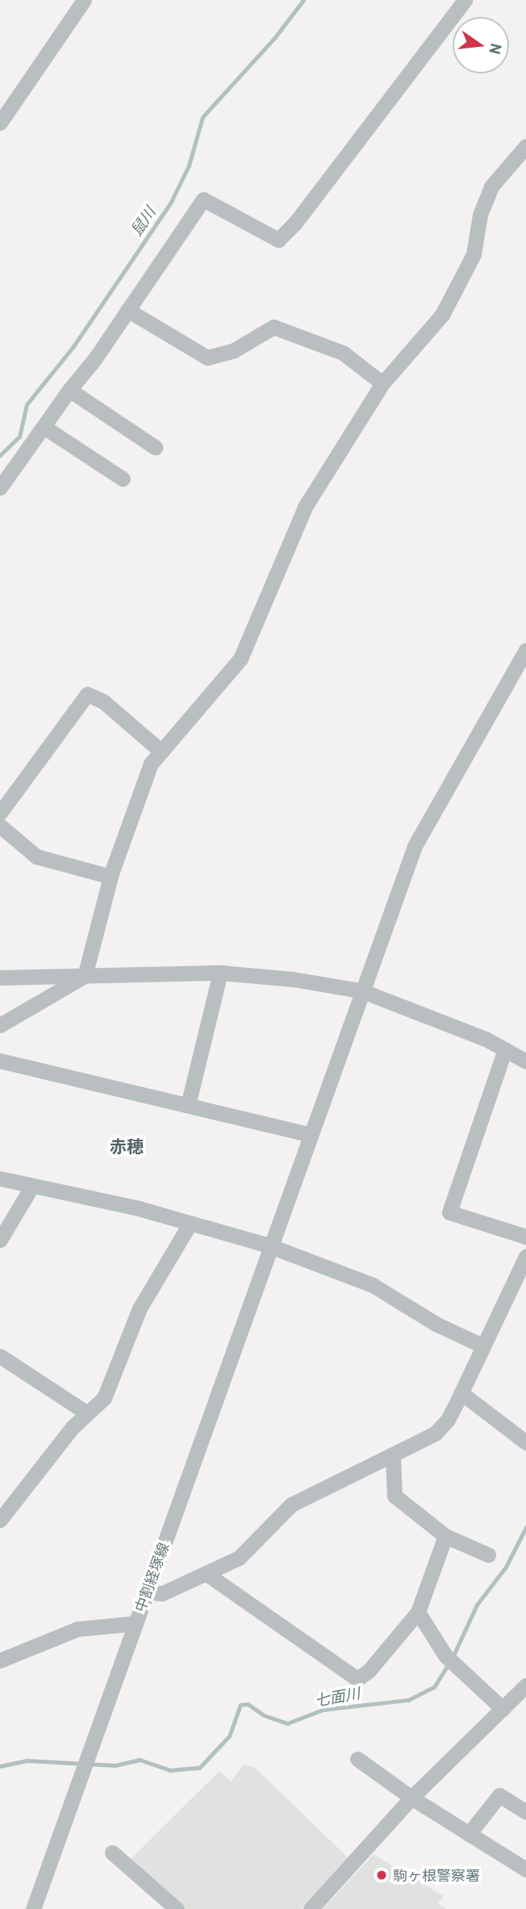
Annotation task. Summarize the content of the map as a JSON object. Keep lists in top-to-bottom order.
{
  "streets": {
    "street": ["中割経塚線"]
  },
  "districts": ["赤穂"],
  "water": ["鼠川", "七面川"],
  "places": ["駒ヶ根警察署"],
  "north": "right"
}
